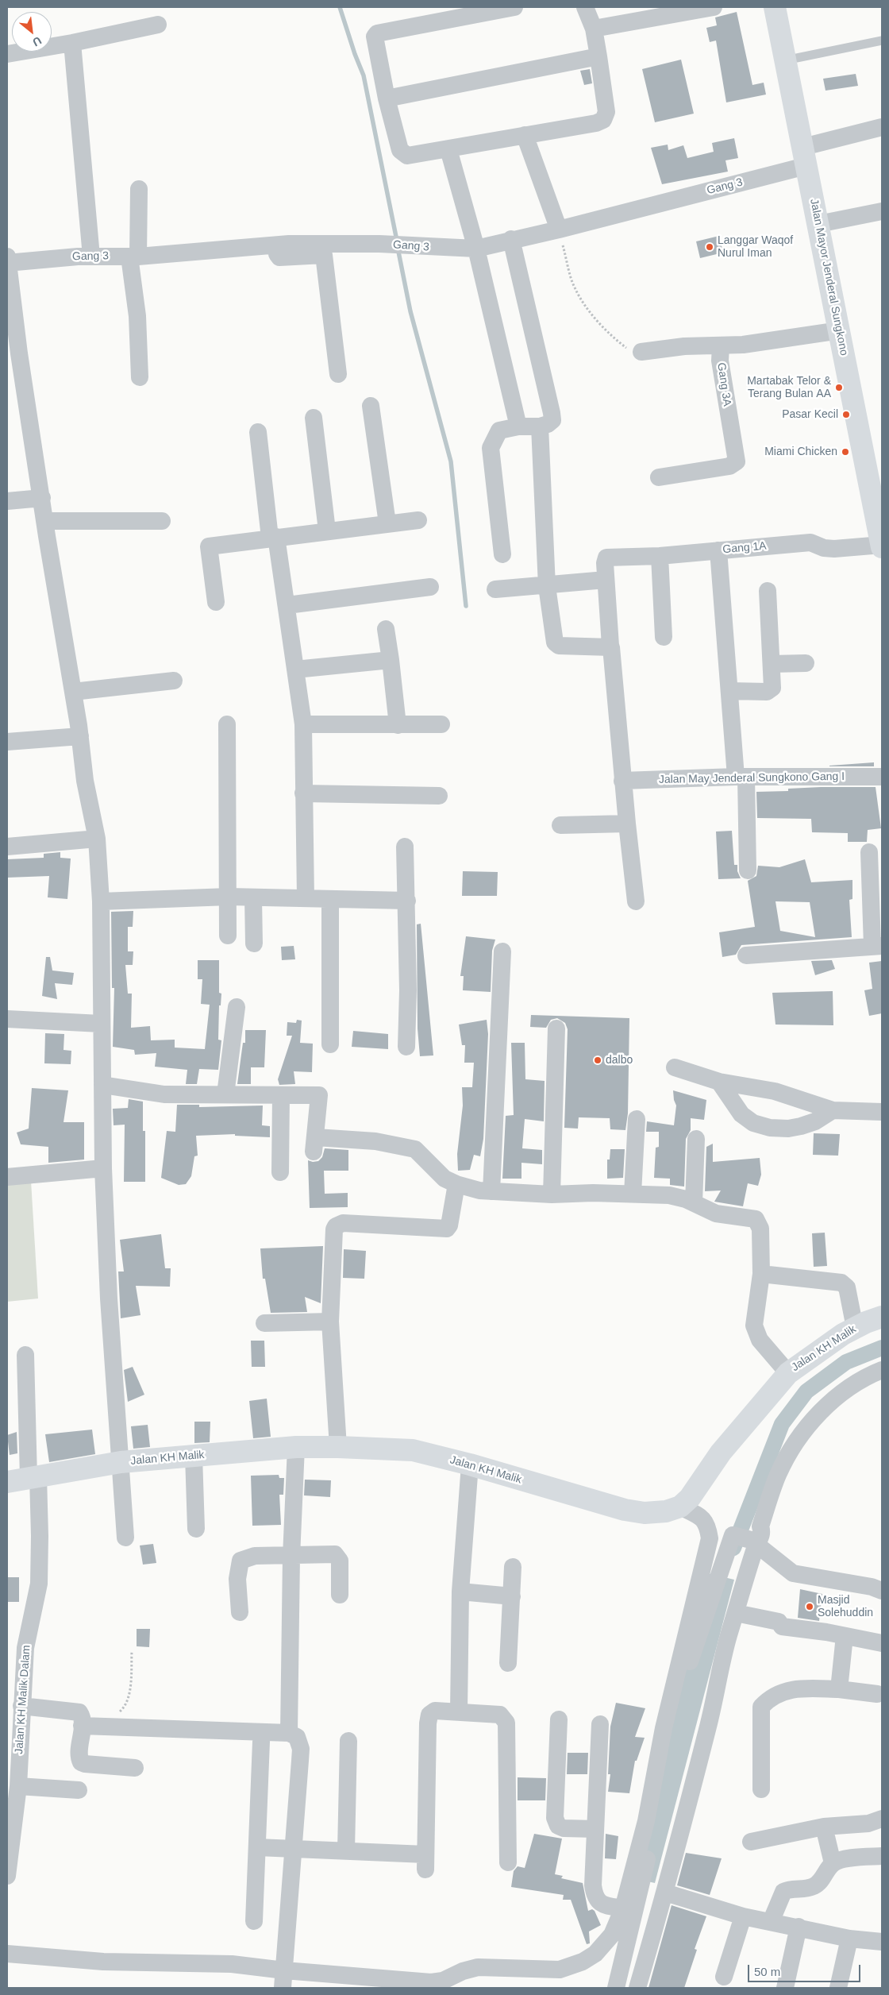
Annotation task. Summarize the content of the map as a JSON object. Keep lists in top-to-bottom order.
{
  "streets": {
    "street": [
      "Gang 3",
      "Jalan Mayor Jenderal Sungkono",
      "Gang 3A",
      "Gang 1A",
      "Jalan May Jenderal Sungkono Gang I",
      "Jalan KH Malik",
      "Jalan KH Malik Dalam"
    ]
  },
  "crossings": [
    ["Gang 3", "Jalan Mayor Jenderal Sungkono"],
    ["Jalan Mayor Jenderal Sungkono", "Gang 3A"],
    ["Jalan Mayor Jenderal Sungkono", "Gang 1A"],
    ["Jalan KH Malik", "Jalan KH Malik Dalam"]
  ],
  "places": [
    "Langgar Waqof Nurul Iman",
    "Martabak Telor & Terang Bulan AA",
    "Pasar Kecil",
    "Miami Chicken",
    "dalbo",
    "Masjid Solehuddin"
  ],
  "scale_bar": "50 m",
  "north": "bottom right"
}
